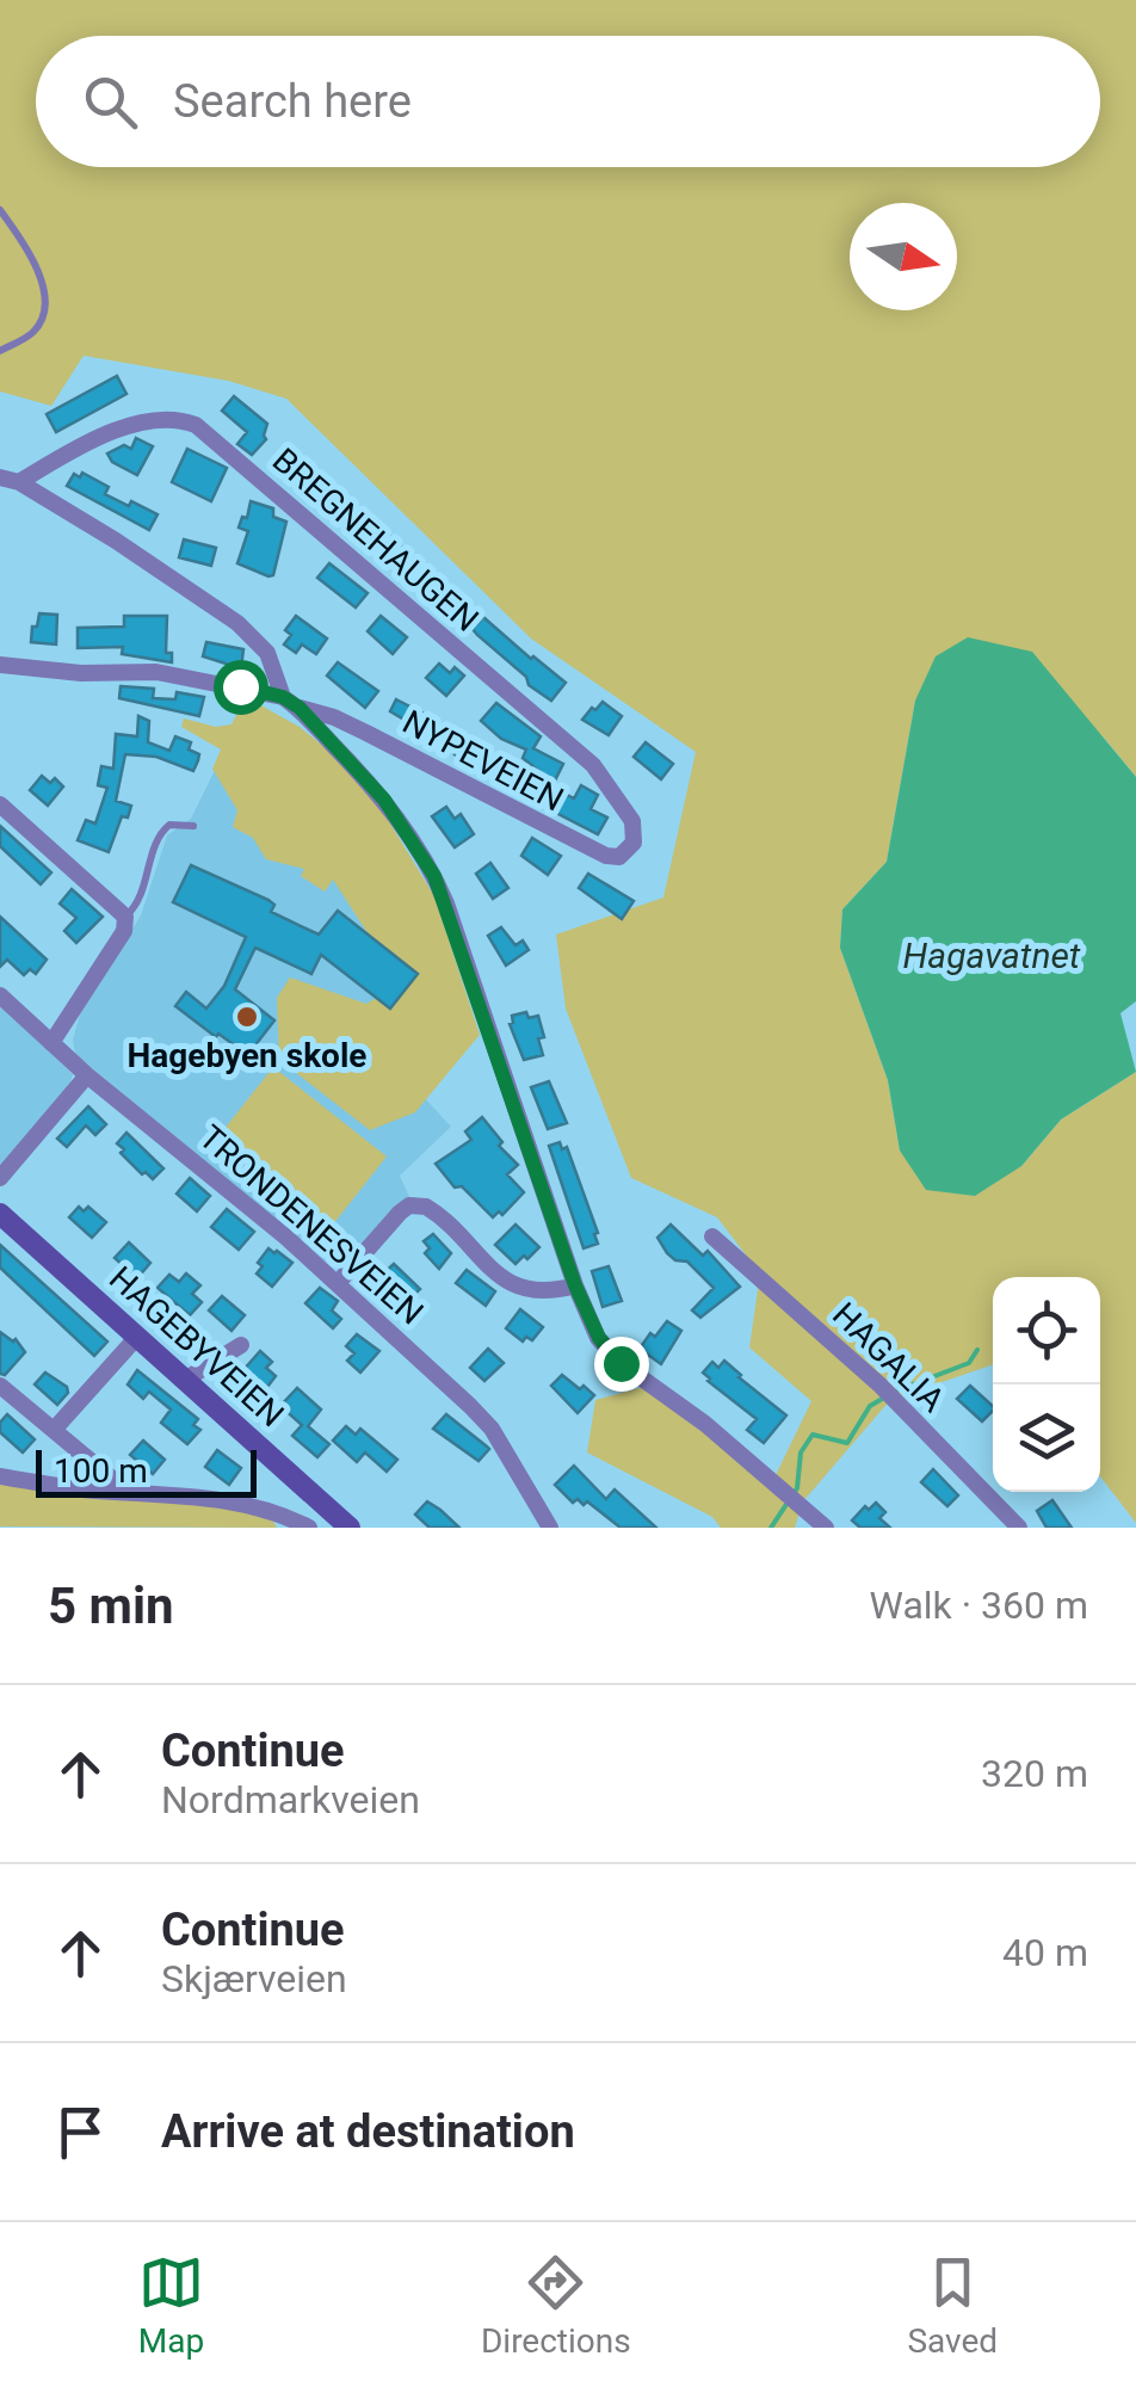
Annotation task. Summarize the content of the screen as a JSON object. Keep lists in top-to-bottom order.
{
  "streets": {
    "main road": ["HAGEBYVEIEN"],
    "street": [
      "BREGNEHAUGEN",
      "NYPEVEIEN",
      "TRONDENESVEIEN",
      "HAGALIA"
    ]
  },
  "crossings": [
    ["BREGNEHAUGEN", "NYPEVEIEN"]
  ],
  "water": ["Hagavatnet"],
  "places": ["Hagebyen skole"],
  "scale_bar": "100 m",
  "north": "right",
  "page": {
    "search": "Search here",
    "scale": "100 m",
    "heading": ["5 min", "Walk · 360 m"],
    "list": [
      ["Continue", "Nordmarkveien", "320 m"],
      ["Continue", "Skjærveien", "40 m"],
      "Arrive at destination"
    ],
    "nav": ["Map", "Directions", "Saved"]
  }
}
